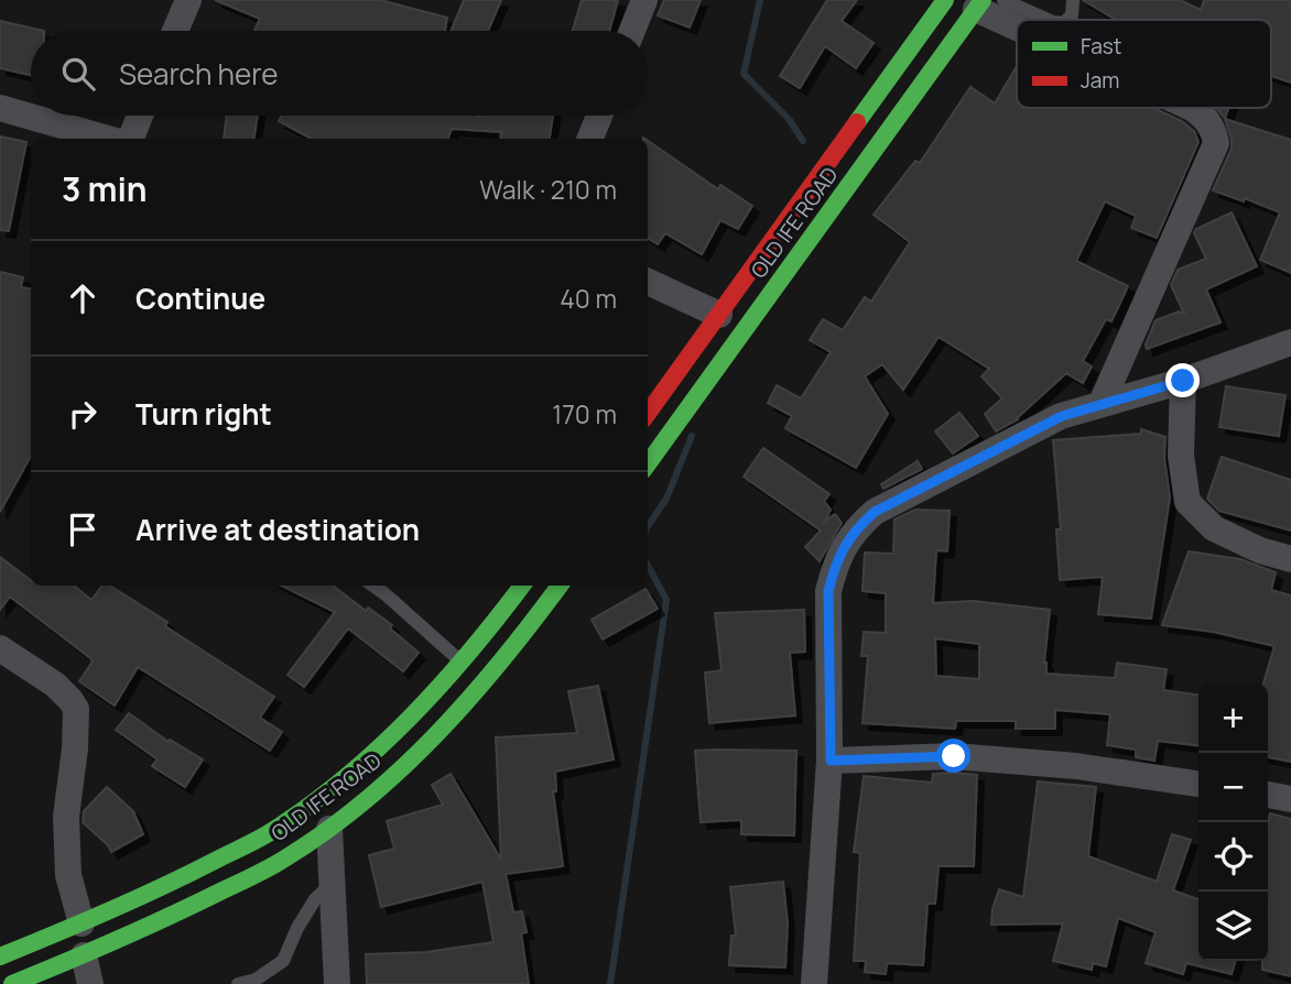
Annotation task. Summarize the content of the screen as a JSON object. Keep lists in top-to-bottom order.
{
  "streets": {
    "main road": ["OLD IFE ROAD"]
  },
  "legend": ["Fast", "Jam"],
  "page": {
    "search": "Search here",
    "heading": ["3 min", "Walk · 210 m"],
    "list": [
      ["Continue", "40 m"],
      ["Turn right", "170 m"],
      "Arrive at destination"
    ],
    "map_buttons": ["+", "−"]
  }
}
